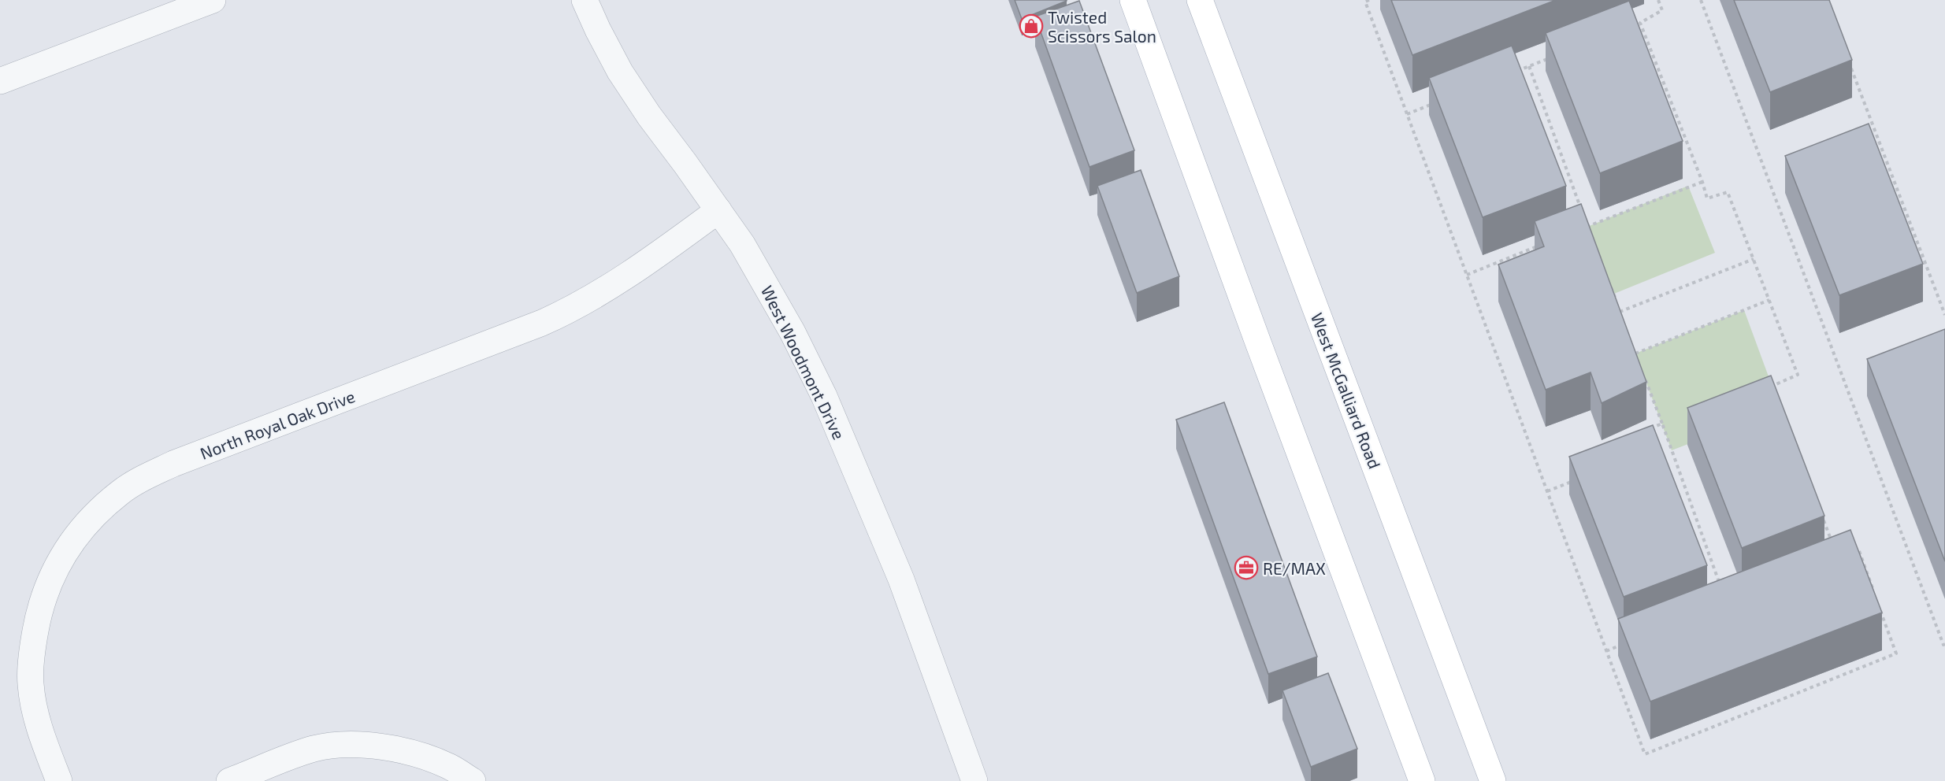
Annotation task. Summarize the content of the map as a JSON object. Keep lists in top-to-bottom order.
{
  "streets": {
    "main road": ["West McGalliard Road"],
    "street": ["West Woodmont Drive", "North Royal Oak Drive"]
  },
  "crossings": [
    ["West Woodmont Drive", "North Royal Oak Drive"]
  ],
  "places": {
    "shop": ["Twisted Scissors Salon"],
    "office": ["RE/MAX"]
  }
}
